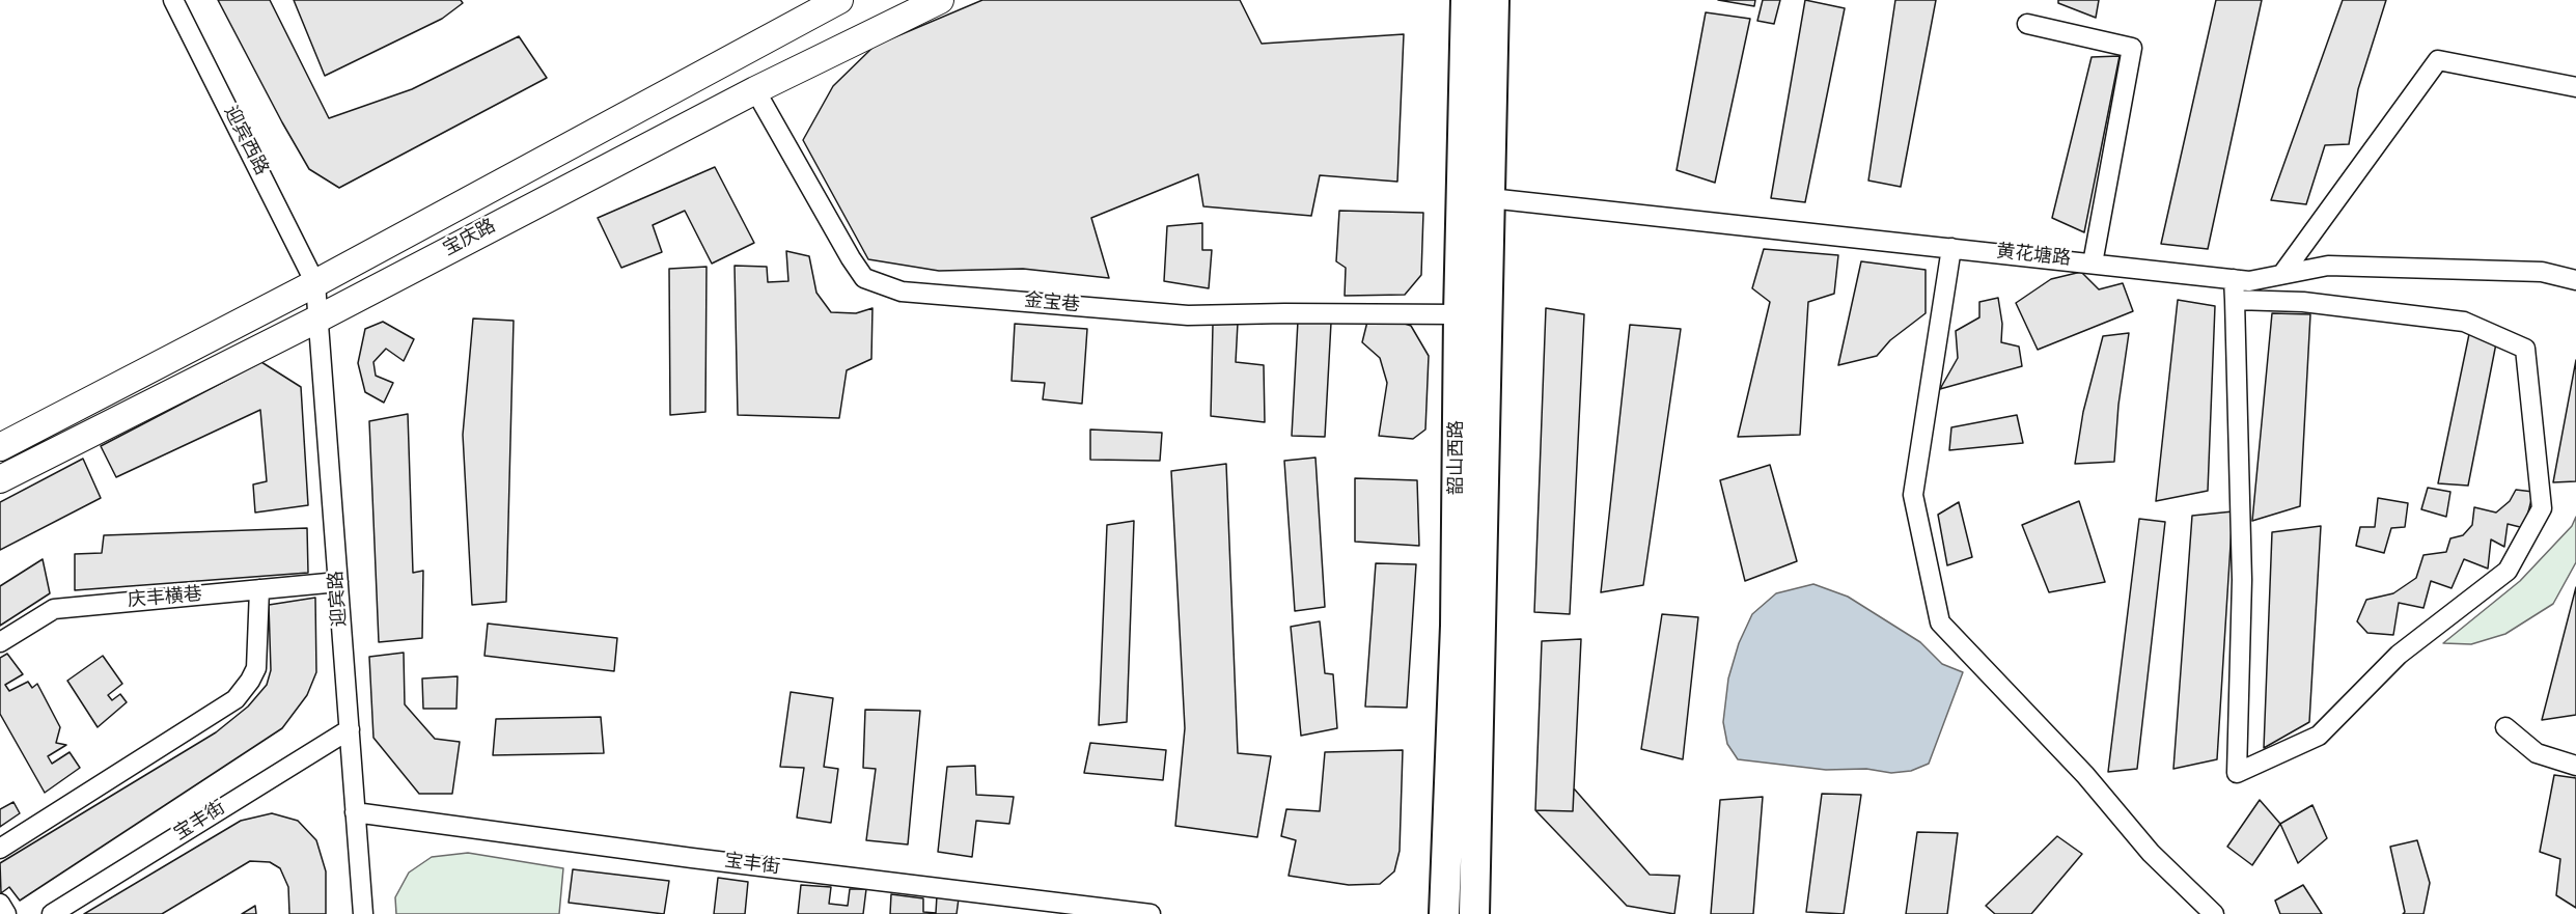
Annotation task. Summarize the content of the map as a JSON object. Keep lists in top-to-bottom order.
{
  "streets": {
    "main road": ["韶山西路"],
    "street": [
      "迎宾西路",
      "宝庆路",
      "黄花塘路",
      "金宝巷",
      "庆丰横巷",
      "迎宾路",
      "宝丰街"
    ]
  },
  "crossings": [
    ["迎宾西路", "宝庆路"],
    ["迎宾西路", "迎宾路"],
    ["宝庆路", "金宝巷"],
    ["宝庆路", "迎宾路"],
    ["黄花塘路", "韶山西路"],
    ["金宝巷", "韶山西路"],
    ["庆丰横巷", "迎宾路"],
    ["迎宾路", "宝丰街"]
  ]
}
